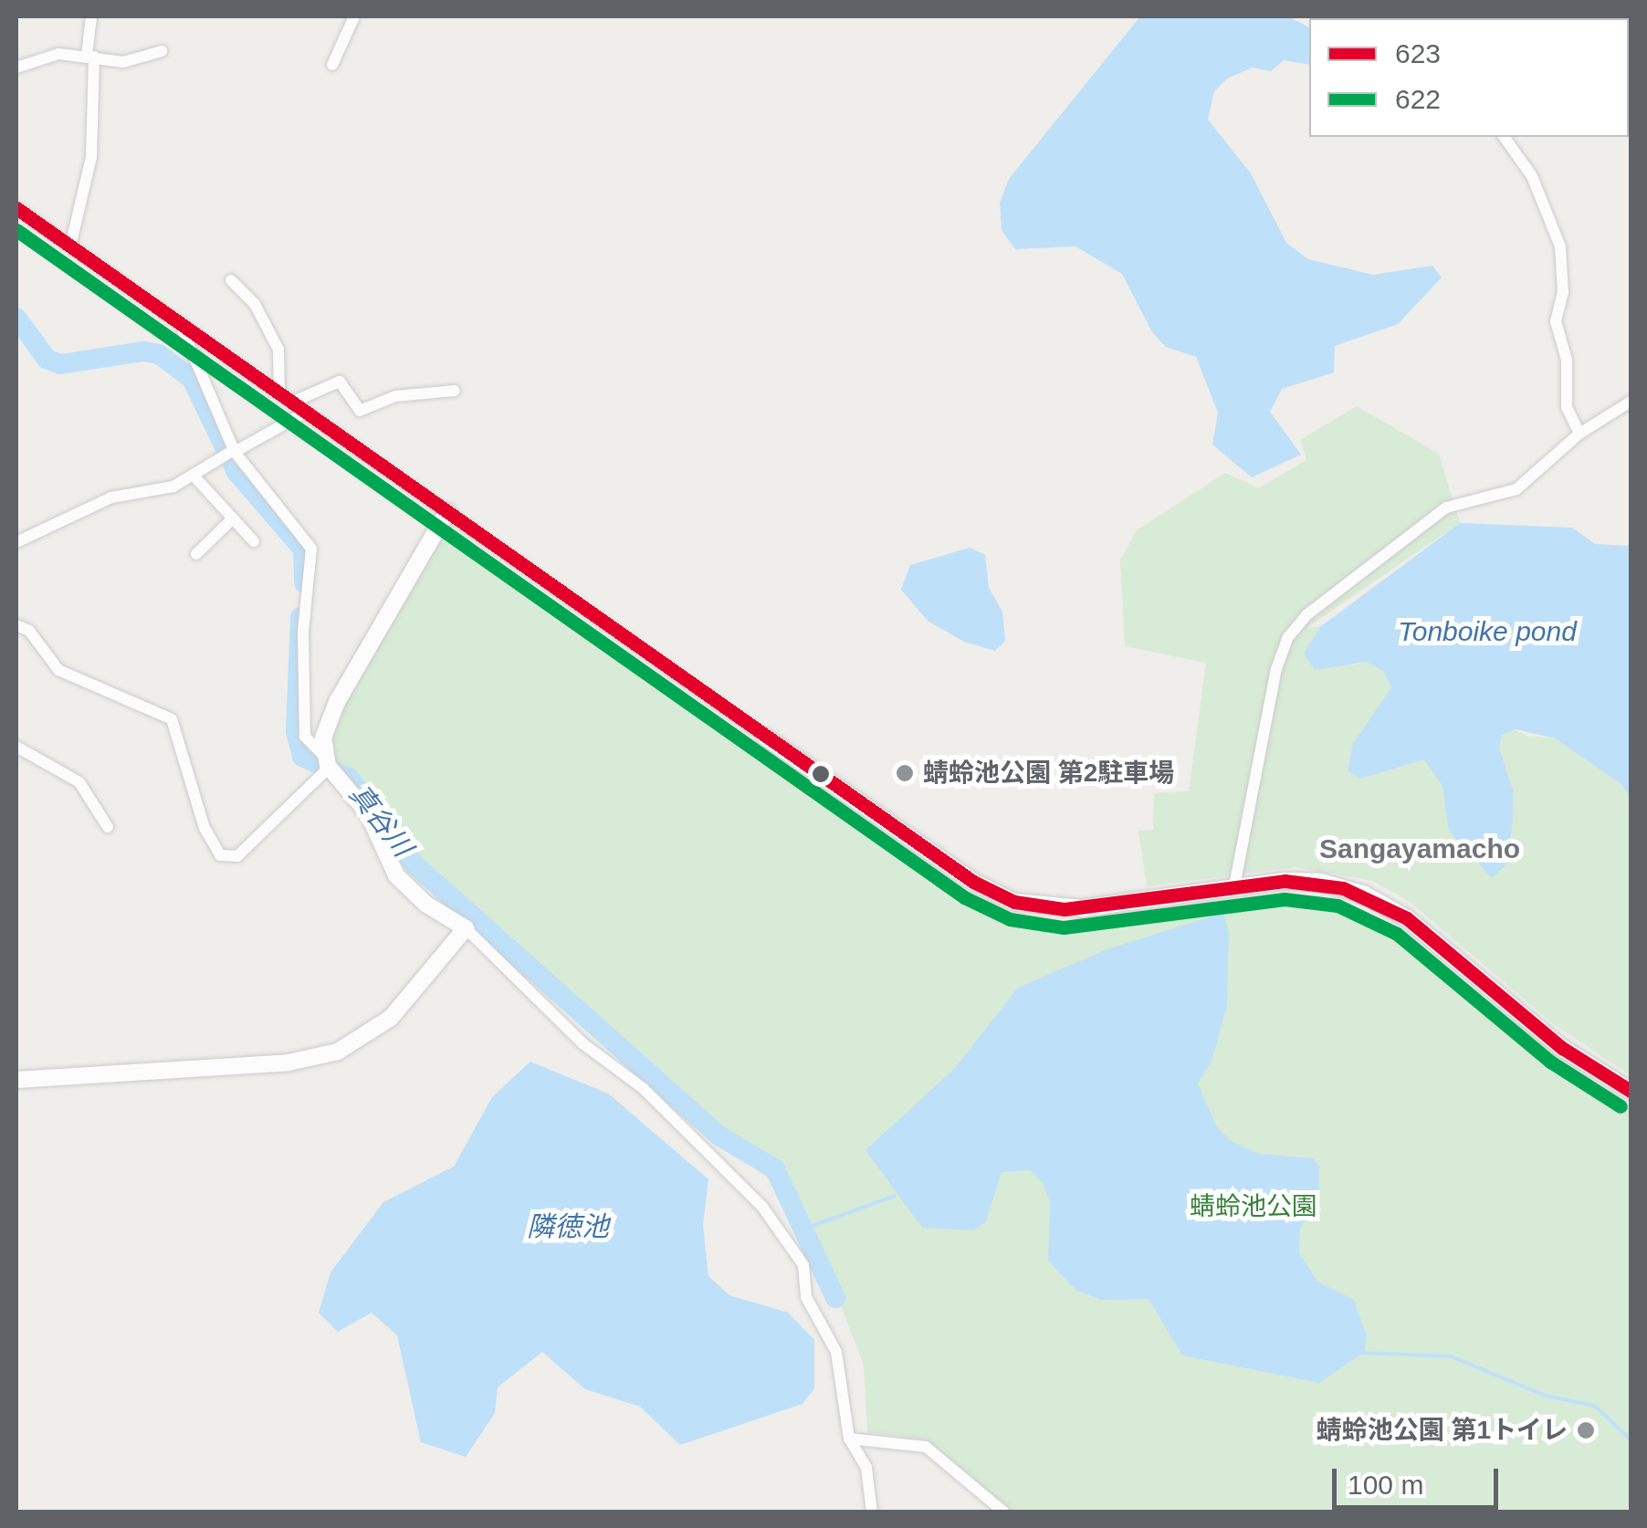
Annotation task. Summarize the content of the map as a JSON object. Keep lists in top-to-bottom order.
{
  "districts": ["Sangayamacho"],
  "water": ["Tonboike pond", "真谷川", "隣徳池"],
  "parks": ["蜻蛉池公園"],
  "places": ["蜻蛉池公園 第2駐車場", "蜻蛉池公園 第1トイレ"],
  "lines": ["transit line 623", "transit line 622"],
  "legend": ["623", "622"],
  "scale_bar": "100 m"
}
